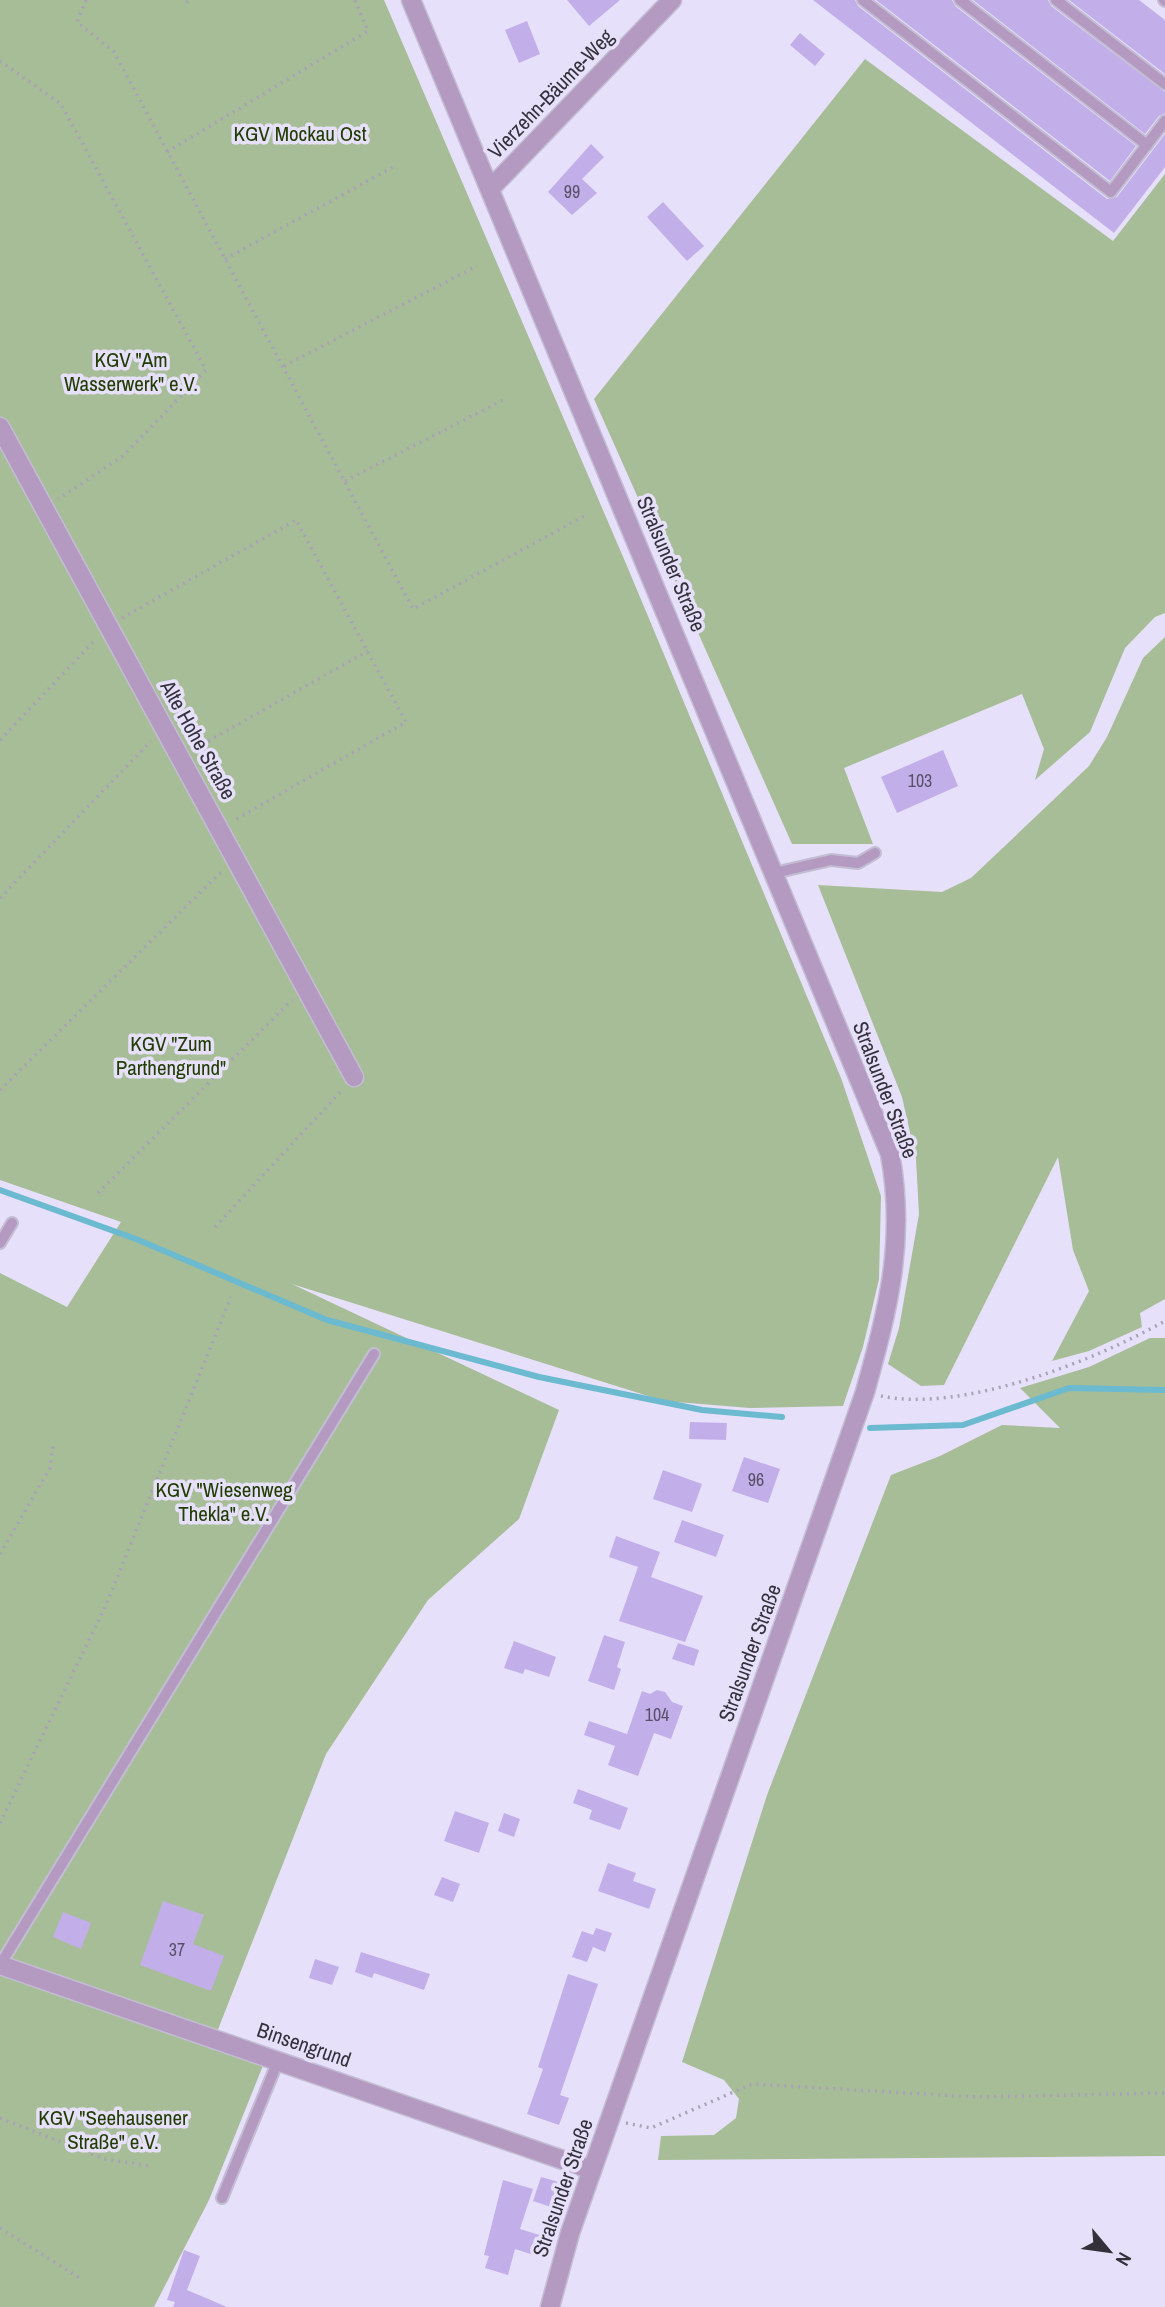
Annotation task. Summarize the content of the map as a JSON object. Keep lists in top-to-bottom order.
{
  "streets": {
    "street": [
      "Vierzehn-Bäume-Weg",
      "Stralsunder Straße",
      "Alte Hohe Straße",
      "Binsengrund"
    ]
  },
  "crossings": [
    ["Vierzehn-Bäume-Weg", "Stralsunder Straße"],
    ["Stralsunder Straße", "Binsengrund"]
  ],
  "parks": [
    "KGV Mockau Ost",
    "KGV \"Am Wasserwerk\" e.V.",
    "KGV \"Zum Parthengrund\"",
    "KGV \"Wiesenweg Thekla\" e.V.",
    "KGV \"Seehausener Straße\" e.V."
  ],
  "house_numbers": [
    "99",
    "103",
    "96",
    "104",
    "37"
  ],
  "north": "bottom right"
}
